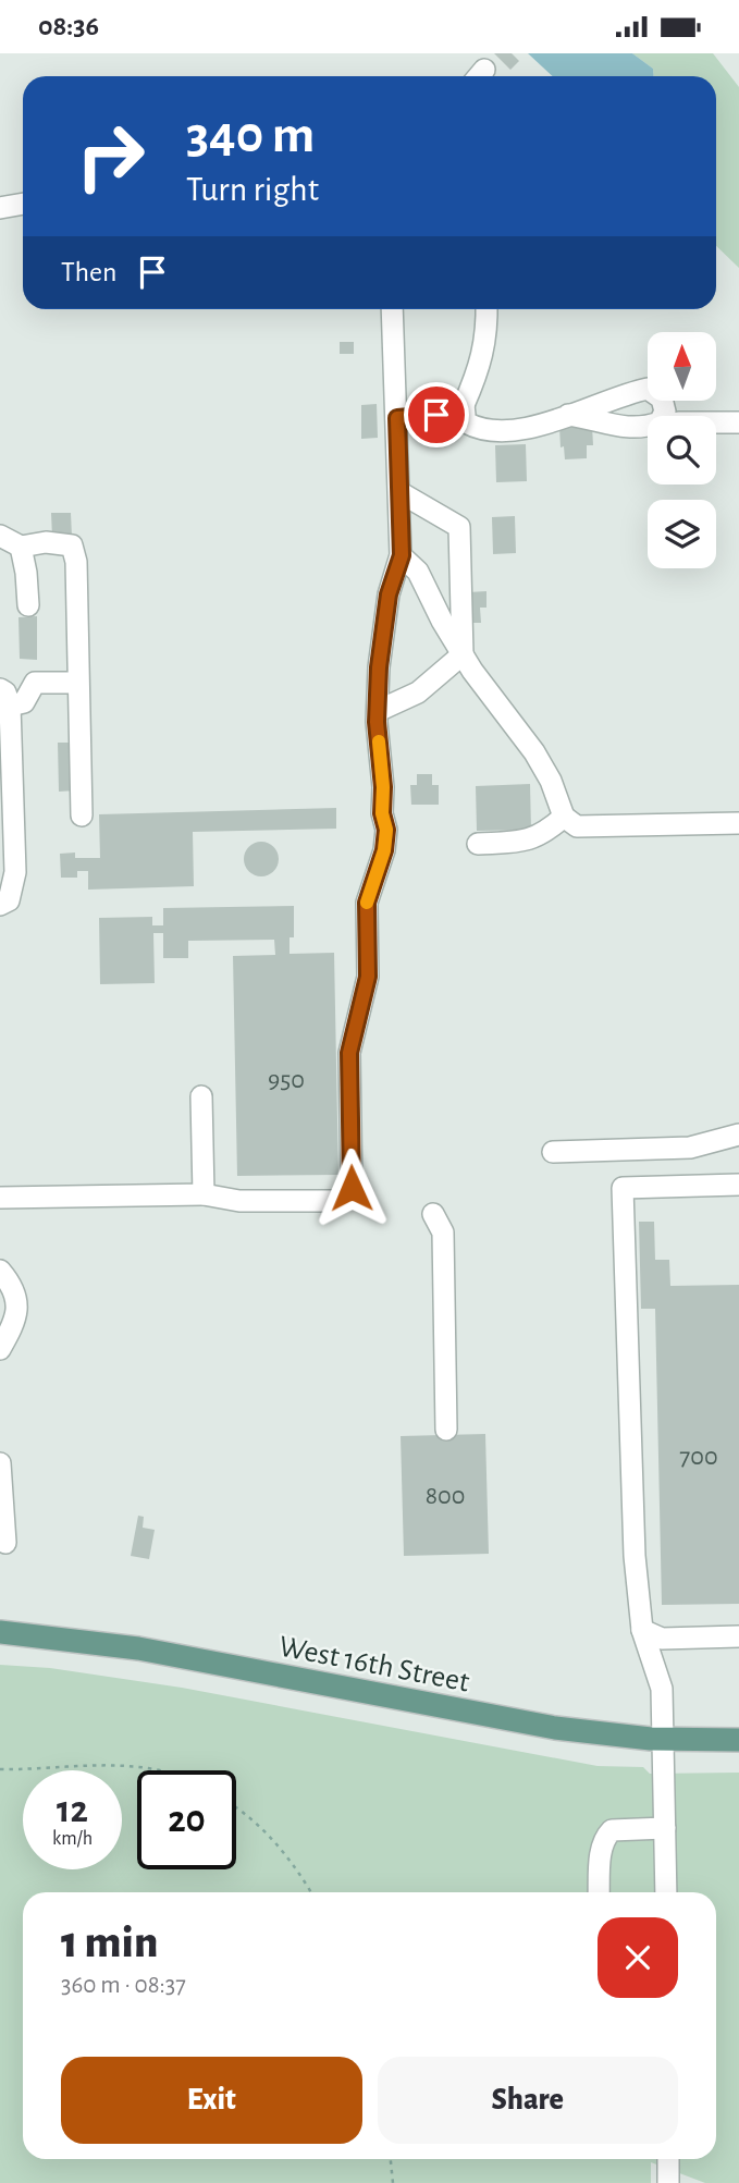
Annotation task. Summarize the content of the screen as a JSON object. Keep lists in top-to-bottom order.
{
  "streets": {
    "main road": ["West 16th Street"]
  },
  "house_numbers": ["950", "700", "800"],
  "north": "top",
  "page": {
    "status": "08:36",
    "turn": ["340 m", "Turn right"],
    "then": "Then",
    "speed": "12 km/h",
    "limit": "20",
    "heading": ["1 min", "360 m · 08:37"],
    "buttons": ["Exit", "Share"]
  }
}
